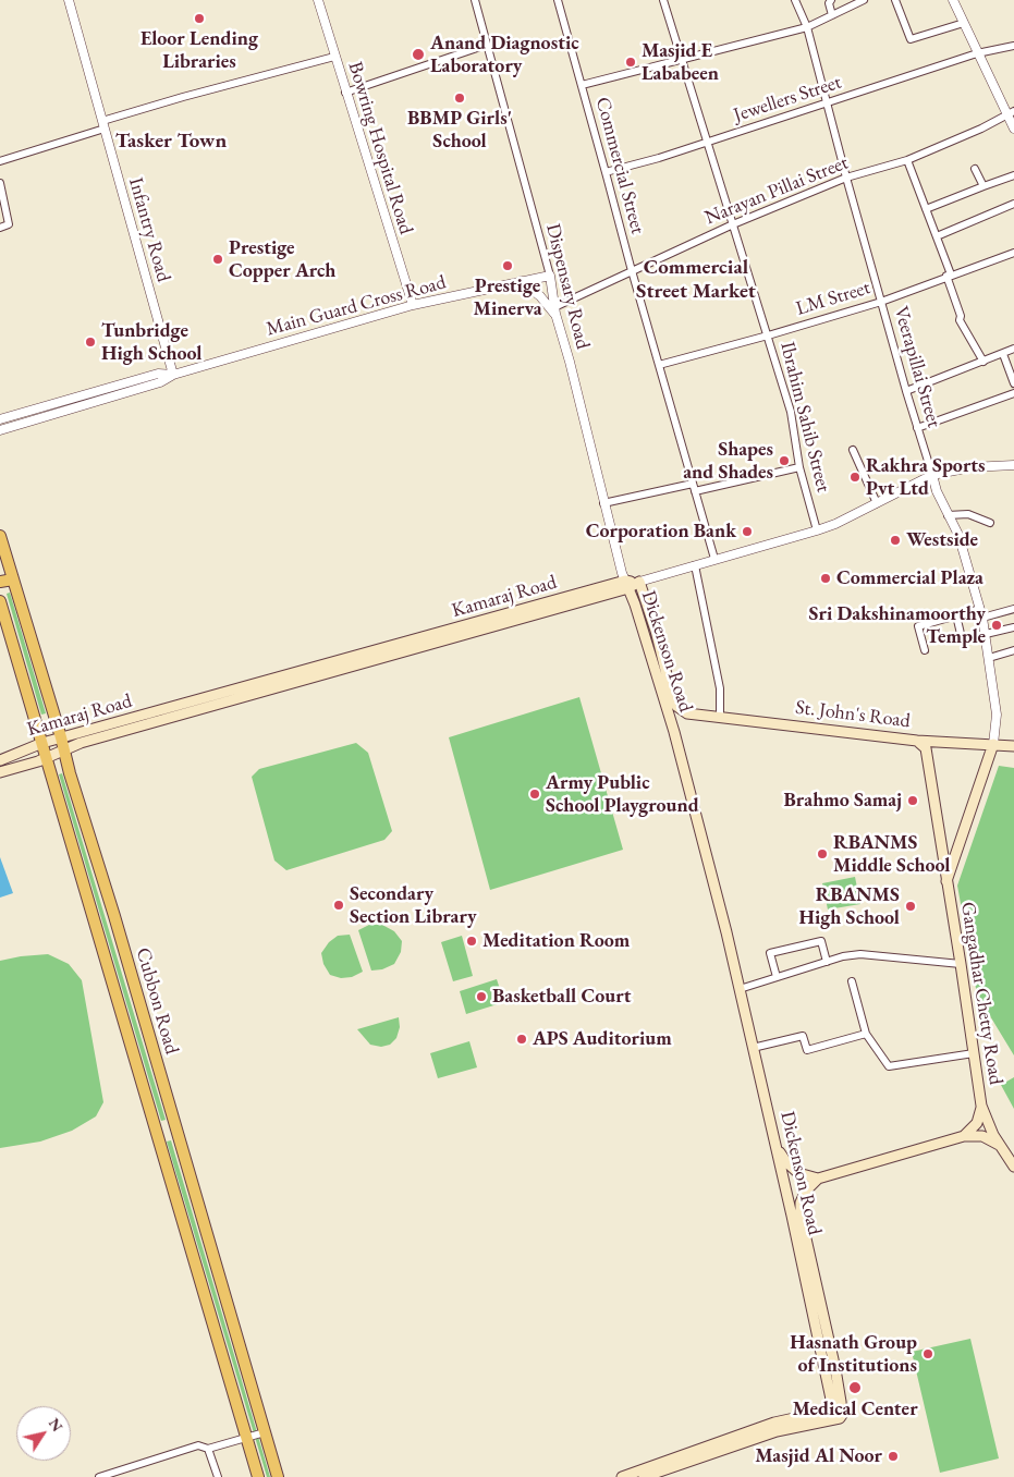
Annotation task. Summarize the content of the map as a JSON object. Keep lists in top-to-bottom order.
{
  "streets": {
    "main road": [
      "Kamaraj Road",
      "Dickenson Road",
      "St. John's Road",
      "Gangadhar Chetty Road",
      "Cubbon Road"
    ],
    "street": [
      "Jewellers Street",
      "Bowring Hospital Road",
      "Commercial Street",
      "Narayan Pillai Street",
      "Infantry Road",
      "Dispensary Road",
      "LM Street",
      "Main Guard Cross Road",
      "Veerapillai Street",
      "Ibrahim Sahib Street"
    ]
  },
  "crossings": [
    ["Jewellers Street", "Commercial Street"],
    ["Jewellers Street", "Veerapillai Street"],
    ["Jewellers Street", "Ibrahim Sahib Street"],
    ["Bowring Hospital Road", "Main Guard Cross Road"],
    ["Commercial Street", "Narayan Pillai Street"],
    ["Commercial Street", "LM Street"],
    ["Commercial Street", "Kamaraj Road"],
    ["Narayan Pillai Street", "Dispensary Road"],
    ["Narayan Pillai Street", "Veerapillai Street"],
    ["Narayan Pillai Street", "Ibrahim Sahib Street"],
    ["Infantry Road", "Main Guard Cross Road"],
    ["Dispensary Road", "Main Guard Cross Road"],
    ["Dispensary Road", "Kamaraj Road"],
    ["Dispensary Road", "Dickenson Road"],
    ["LM Street", "Veerapillai Street"],
    ["LM Street", "Ibrahim Sahib Street"],
    ["Veerapillai Street", "Kamaraj Road"],
    ["Veerapillai Street", "St. John's Road"],
    ["Veerapillai Street", "Gangadhar Chetty Road"],
    ["Ibrahim Sahib Street", "Kamaraj Road"],
    ["Kamaraj Road", "Dickenson Road"],
    ["Kamaraj Road", "Cubbon Road"],
    ["Dickenson Road", "St. John's Road"],
    ["St. John's Road", "Gangadhar Chetty Road"]
  ],
  "districts": ["Tasker Town", "Commercial Street Market"],
  "places": [
    "Eloor Lending Libraries",
    "Anand Diagnostic Laboratory",
    "Masjid E Lababeen",
    "BBMP Girls' School",
    "Prestige Copper Arch",
    "Prestige Minerva",
    "Tunbridge High School",
    "Shapes and Shades",
    "Rakhra Sports Pvt Ltd",
    "Corporation Bank",
    "Westside",
    "Commercial Plaza",
    "Sri Dakshinamoorthy Temple",
    "Army Public School Playground",
    "Brahmo Samaj",
    "RBANMS Middle School",
    "Secondary Section Library",
    "RBANMS High School",
    "Meditation Room",
    "Basketball Court",
    "APS Auditorium",
    "Hasnath Group of Institutions",
    "Medical Center",
    "Masjid Al Noor"
  ],
  "north": "top right"
}
